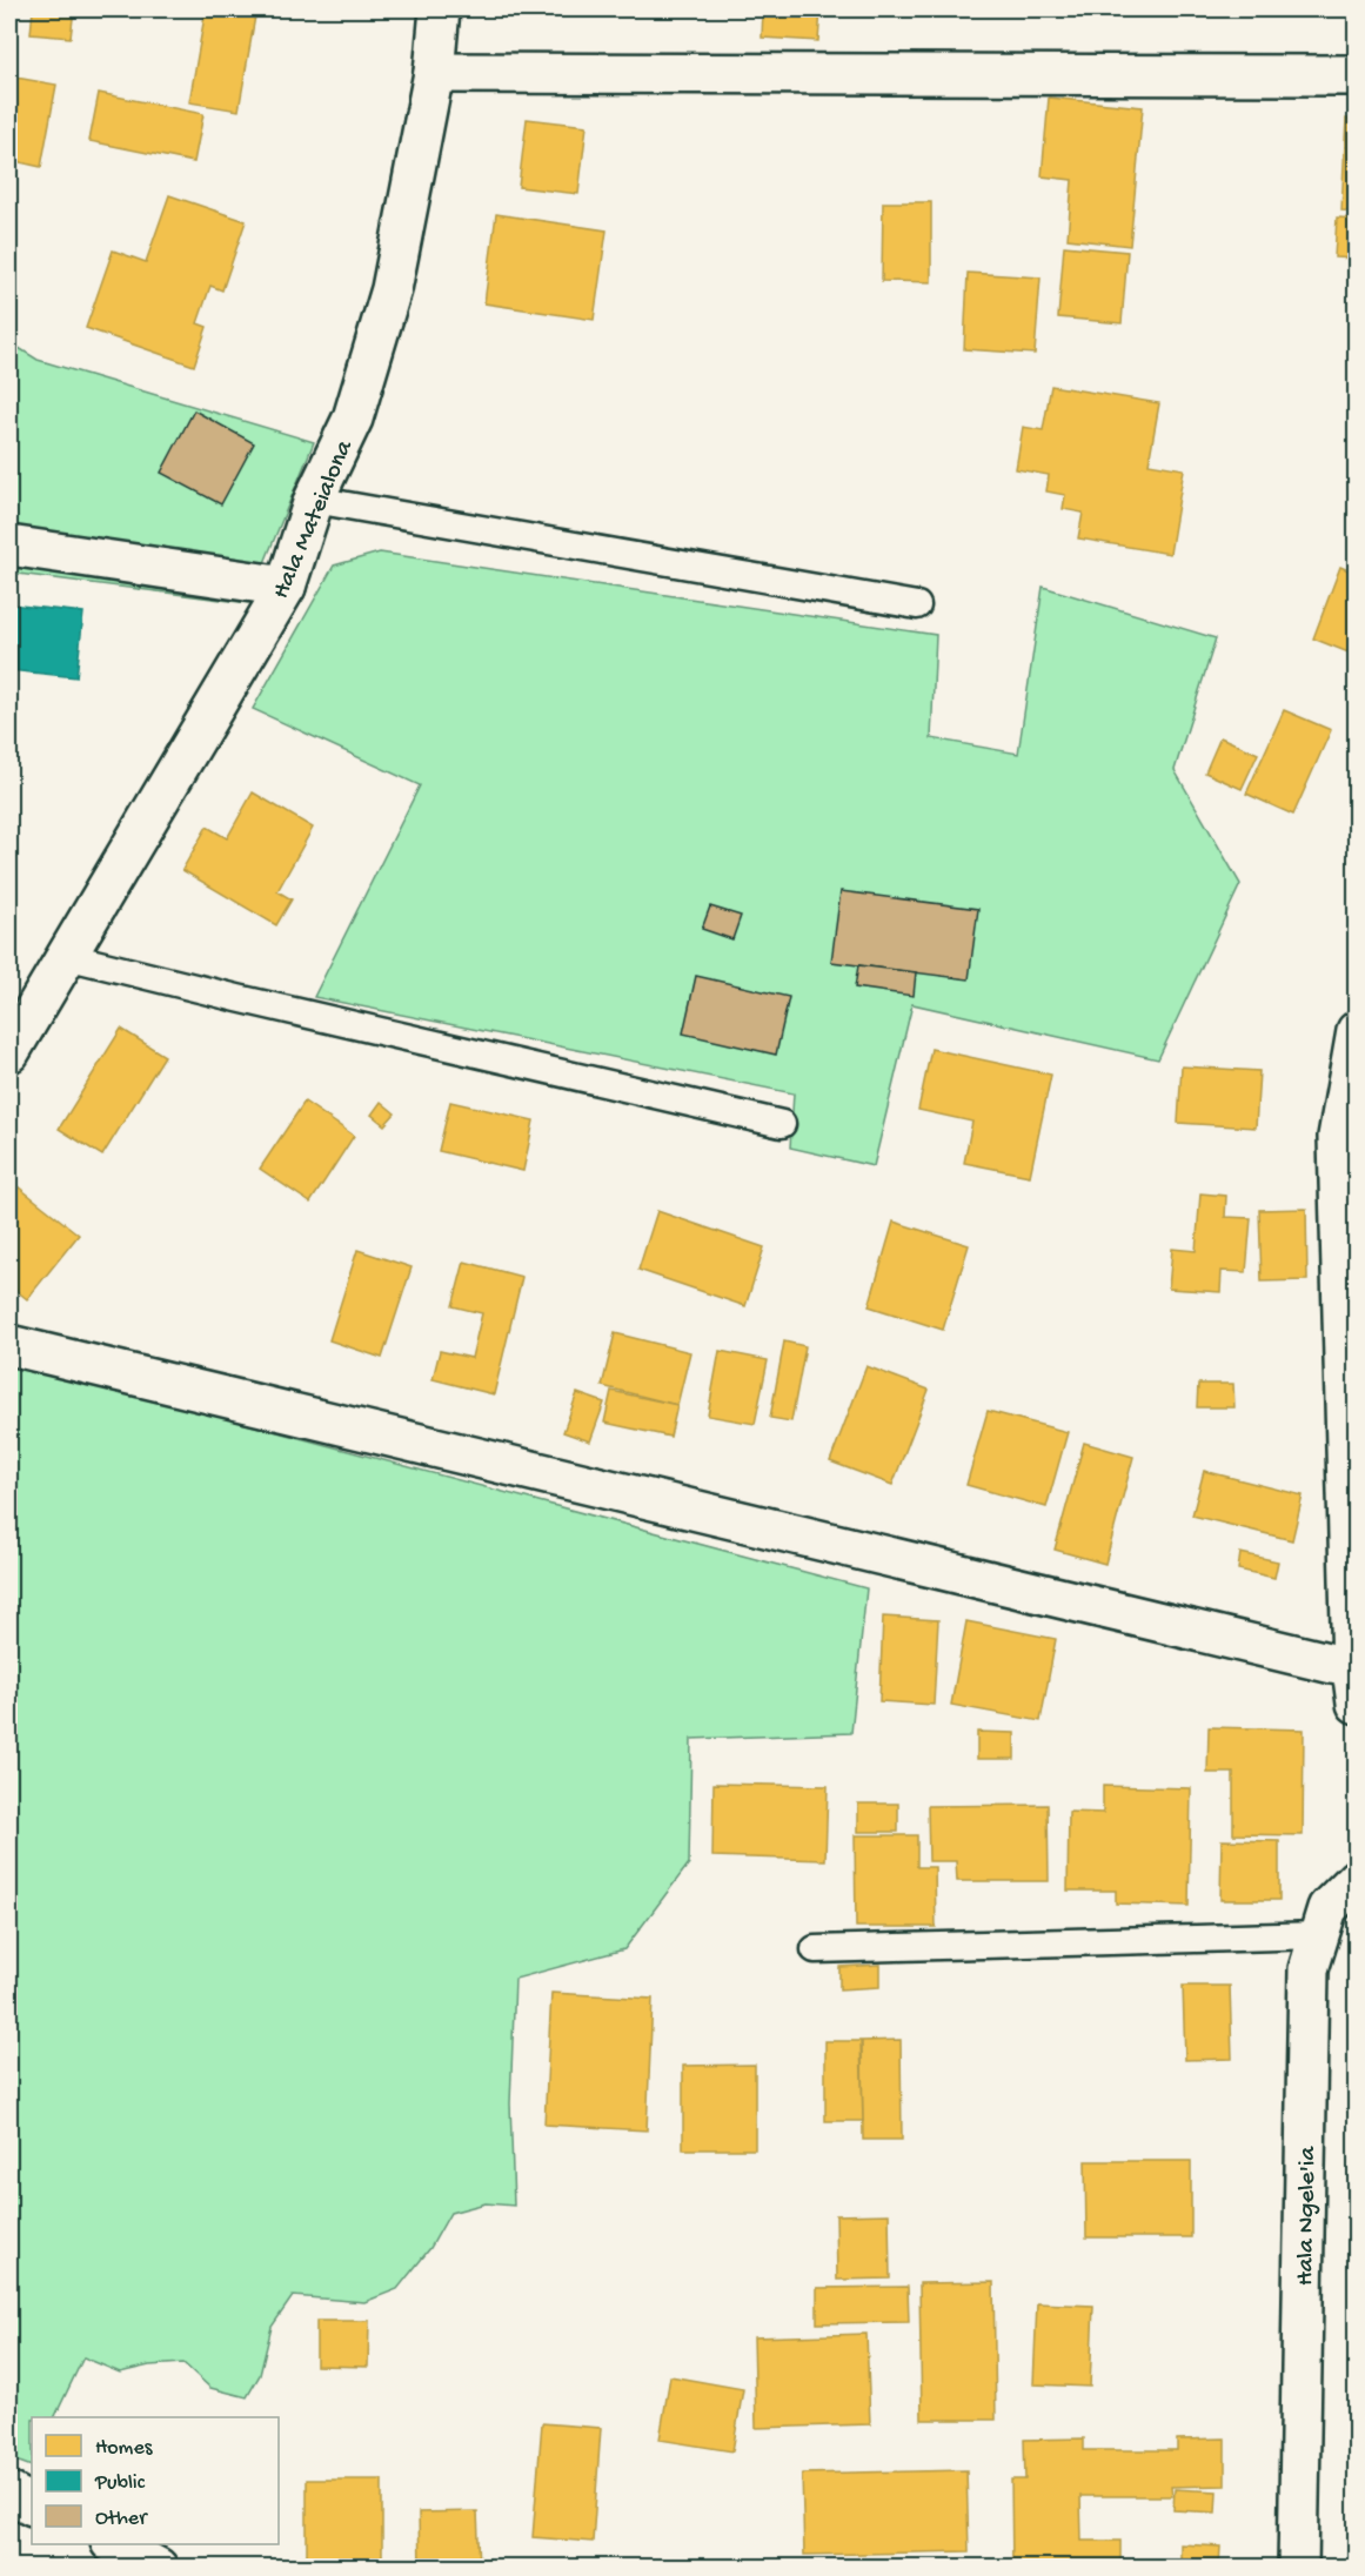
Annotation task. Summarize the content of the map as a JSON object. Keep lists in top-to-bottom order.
{
  "streets": {
    "street": ["Hala Mateialona", "Hala Ngele'ia"]
  },
  "legend": ["Homes", "Public", "Other"]
}
